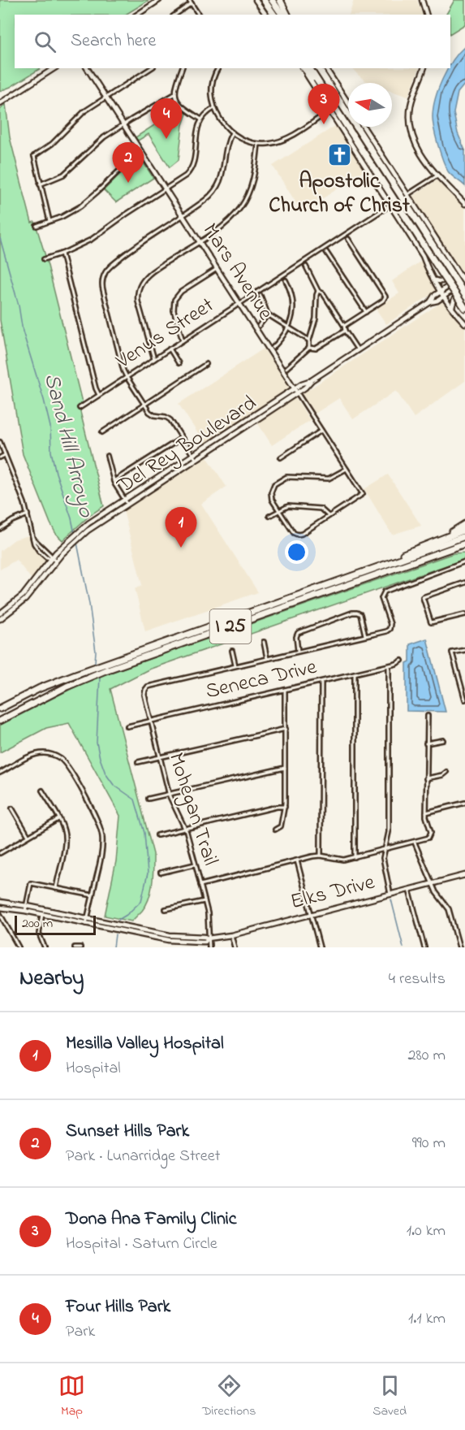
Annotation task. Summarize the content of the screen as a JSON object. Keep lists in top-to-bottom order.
{
  "streets": {
    "highway": ["I 25"],
    "main road": ["Mars Avenue", "Del Rey Boulevard", "Elks Drive"],
    "street": ["Venus Street", "Seneca Drive", "Mohegan Trail"]
  },
  "crossings": [
    ["Mars Avenue", "Venus Street"],
    ["Mars Avenue", "Del Rey Boulevard"],
    ["Seneca Drive", "Mohegan Trail"],
    ["Mohegan Trail", "Elks Drive"]
  ],
  "water": ["Sand Hill Arroyo"],
  "places": {
    "church": ["Apostolic Church of Christ"]
  },
  "scale_bar": "200 m",
  "north": "left",
  "page": {
    "search": "Search here",
    "pins": [
      "3",
      "4",
      "2",
      "1"
    ],
    "scale": "200 m",
    "heading": ["Nearby", "4 results"],
    "list": [
      {
        "mark": "1",
        "name": "Mesilla Valley Hospital",
        "note": "Hospital",
        "value": "280 m"
      },
      {
        "mark": "2",
        "name": "Sunset Hills Park",
        "note": "Park · Lunarridge Street",
        "value": "990 m"
      },
      {
        "mark": "3",
        "name": "Dona Ana Family Clinic",
        "note": "Hospital · Saturn Circle",
        "value": "1.0 km"
      },
      {
        "mark": "4",
        "name": "Four Hills Park",
        "note": "Park",
        "value": "1.1 km"
      }
    ],
    "nav": ["Map", "Directions", "Saved"]
  }
}
